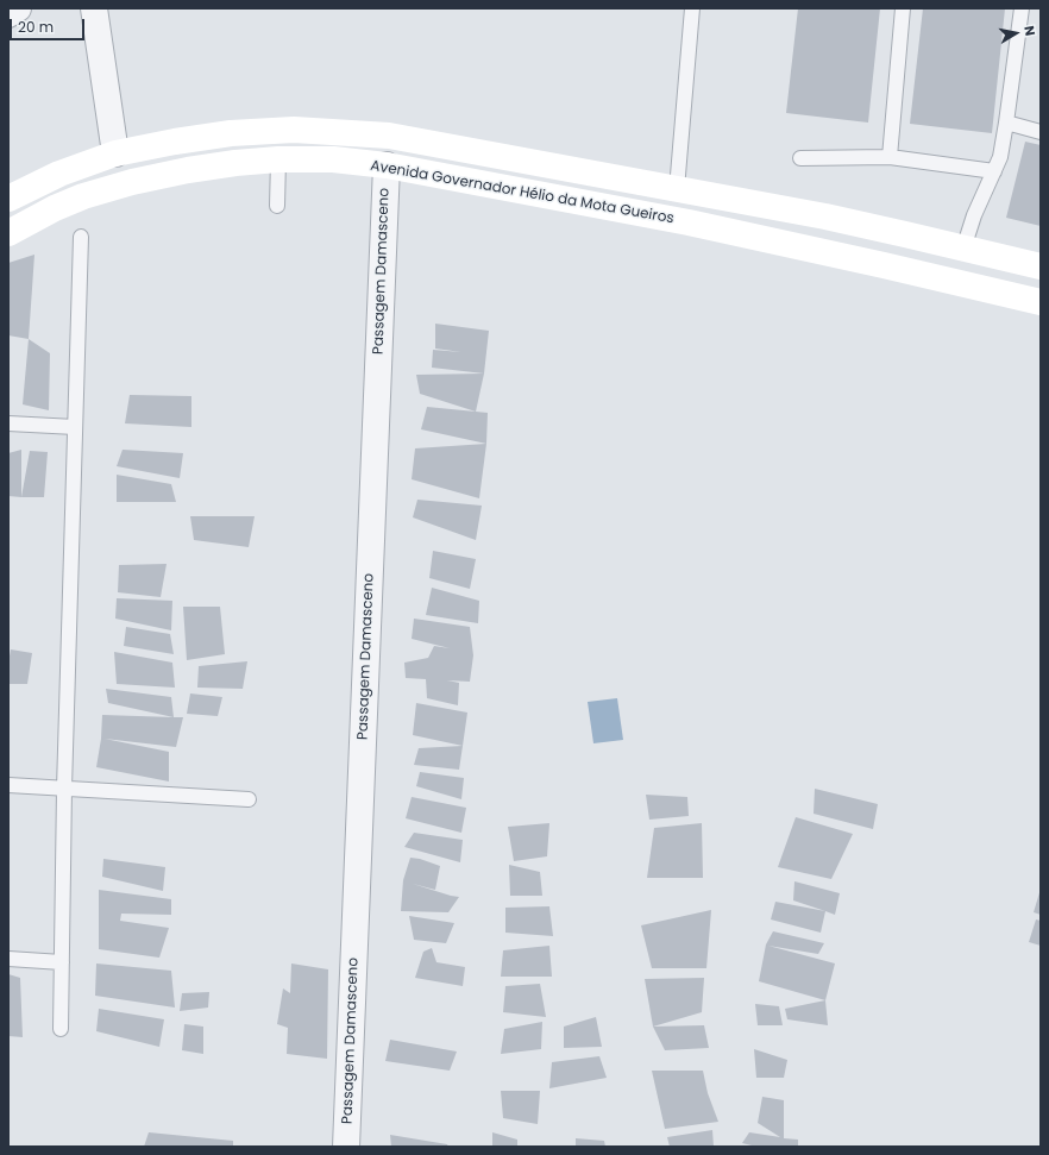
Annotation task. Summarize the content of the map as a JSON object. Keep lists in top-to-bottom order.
{
  "streets": {
    "main road": ["Avenida Governador Hélio da Mota Gueiros"],
    "street": ["Passagem Damasceno"]
  },
  "crossings": [
    ["Avenida Governador Hélio da Mota Gueiros", "Passagem Damasceno"]
  ],
  "scale_bar": "20 m",
  "north": "right"
}
